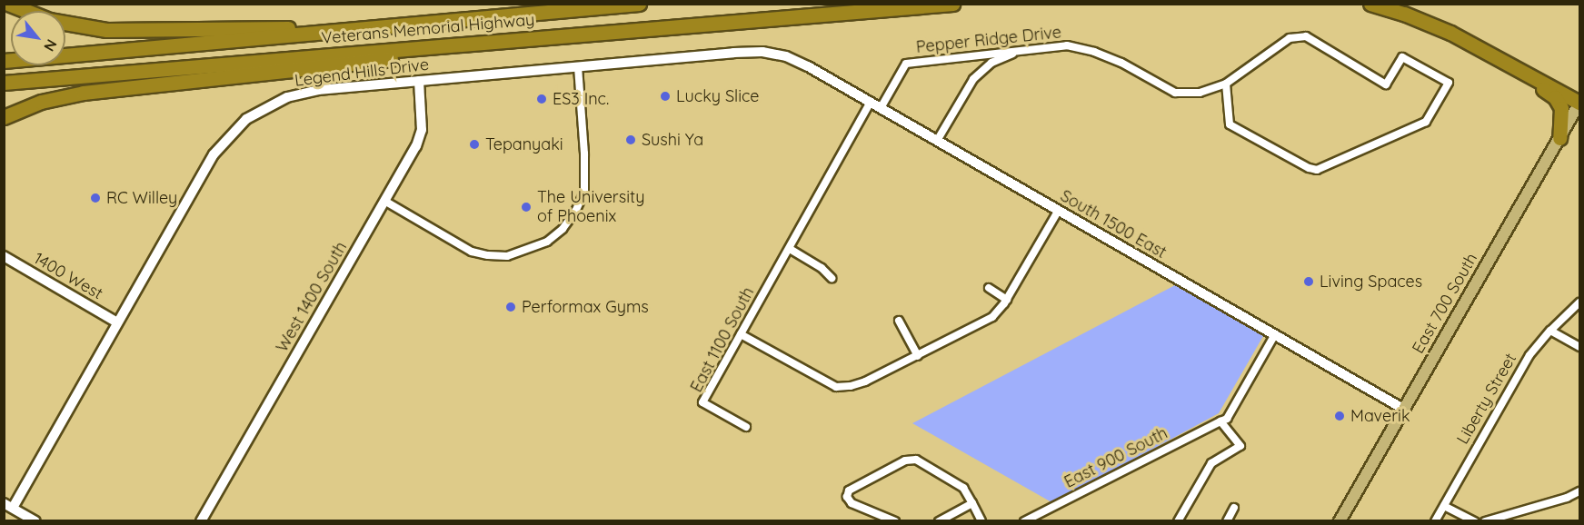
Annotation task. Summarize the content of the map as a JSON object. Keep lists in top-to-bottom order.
{
  "streets": {
    "highway": ["Veterans Memorial Highway"],
    "main road": ["East 700 South"],
    "street": [
      "Pepper Ridge Drive",
      "Legend Hills Drive",
      "South 1500 East",
      "1400 West",
      "West 1400 South",
      "East 1100 South",
      "Liberty Street",
      "East 900 South"
    ]
  },
  "crossings": [
    ["Pepper Ridge Drive", "South 1500 East"],
    ["Legend Hills Drive", "South 1500 East"],
    ["Legend Hills Drive", "1400 West"],
    ["Legend Hills Drive", "West 1400 South"],
    ["South 1500 East", "East 700 South"],
    ["South 1500 East", "East 1100 South"]
  ],
  "places": [
    "Lucky Slice",
    "ES3 Inc.",
    "Sushi Ya",
    "Tepanyaki",
    "RC Willey",
    "The University of Phoenix",
    "Living Spaces",
    "Performax Gyms",
    "Maverik"
  ],
  "north": "bottom right"
}
